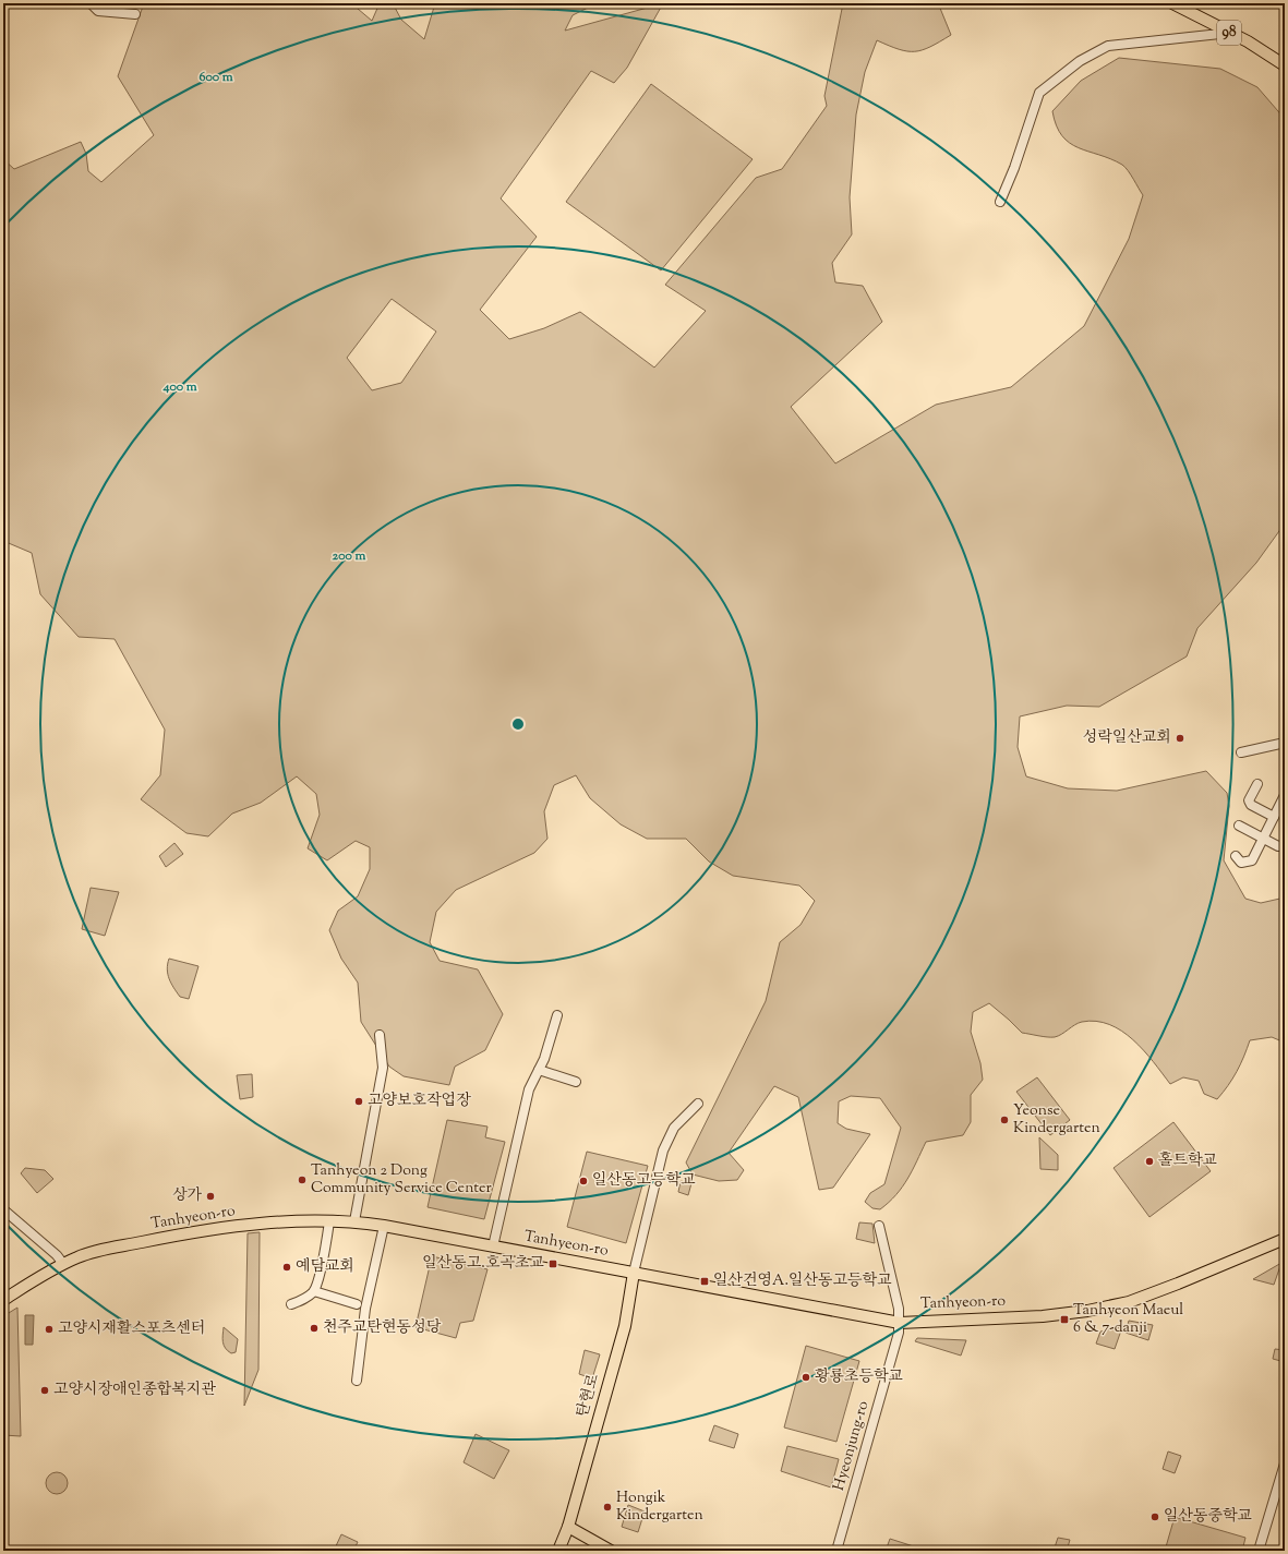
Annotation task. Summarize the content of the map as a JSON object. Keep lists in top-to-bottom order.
{
  "streets": {
    "main road": ["98", "Tanhyeon-ro", "탄현로"],
    "street": ["Hyeonjung-ro"]
  },
  "crossings": [
    ["Tanhyeon-ro", "탄현로"],
    ["Tanhyeon-ro", "Hyeonjung-ro"]
  ],
  "places": {
    "other": [
      "성락일산교회",
      "고양보호작업장",
      "Yeonse Kindergarten",
      "홀트학교",
      "Tanhyeon 2 Dong Community Service Center",
      "일산동고등학교",
      "상가",
      "예담교회",
      "천주교탄현동성당",
      "고양시재활스포츠센터",
      "황룡초등학교",
      "고양시장애인종합복지관",
      "Hongik Kindergarten",
      "일산동중학교"
    ],
    "transit": ["일산동고.호곡초교", "일산건영A.일산동고등학교", "Tanhyeon Maeul 6 & 7-danji"]
  },
  "rings": ["600 m", "400 m", "200 m"]
}
